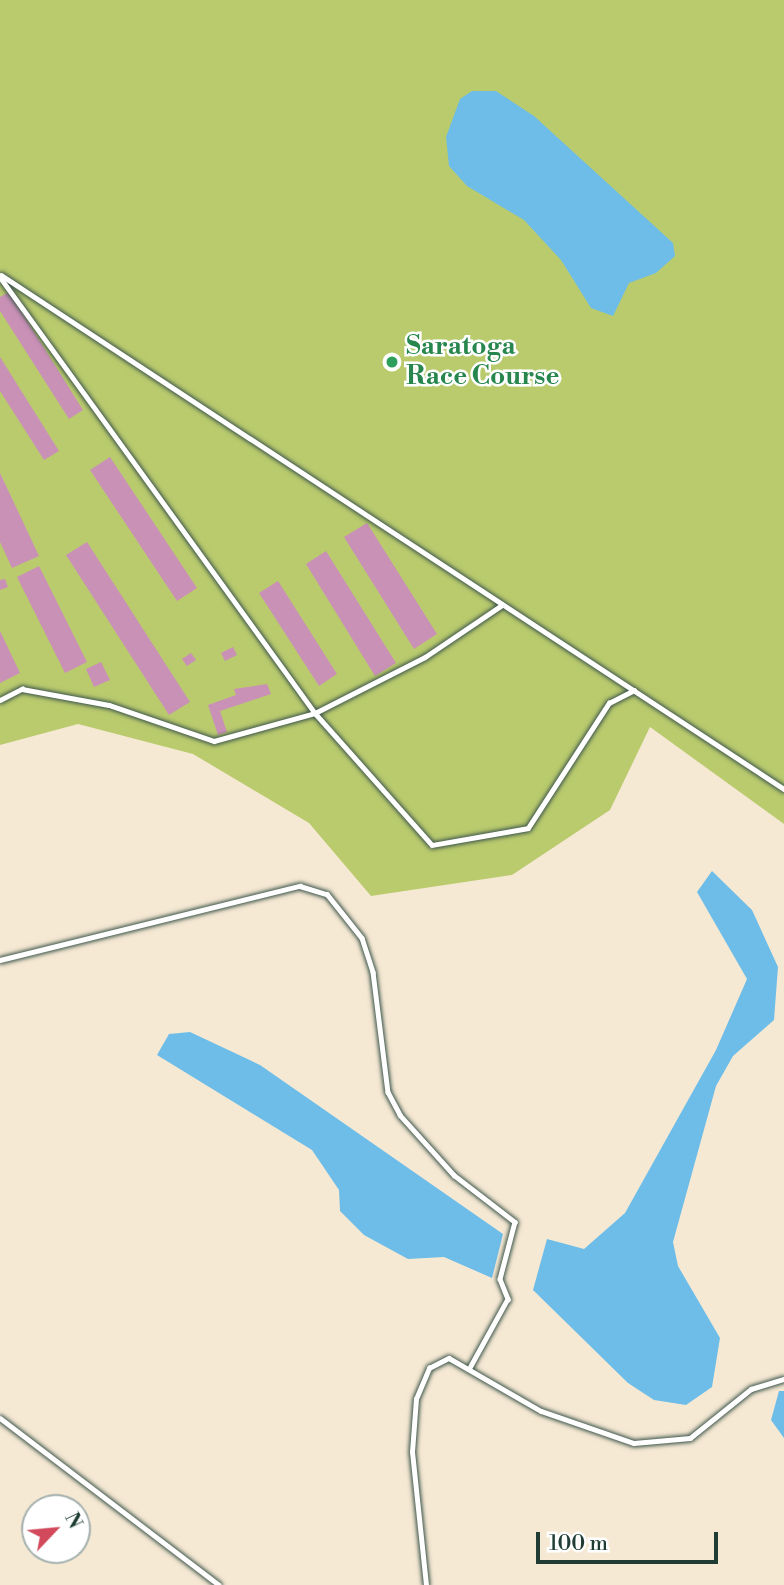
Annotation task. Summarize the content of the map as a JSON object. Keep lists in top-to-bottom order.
{
  "places": ["Saratoga Race Course"],
  "scale_bar": "100 m",
  "north": "top right"
}
